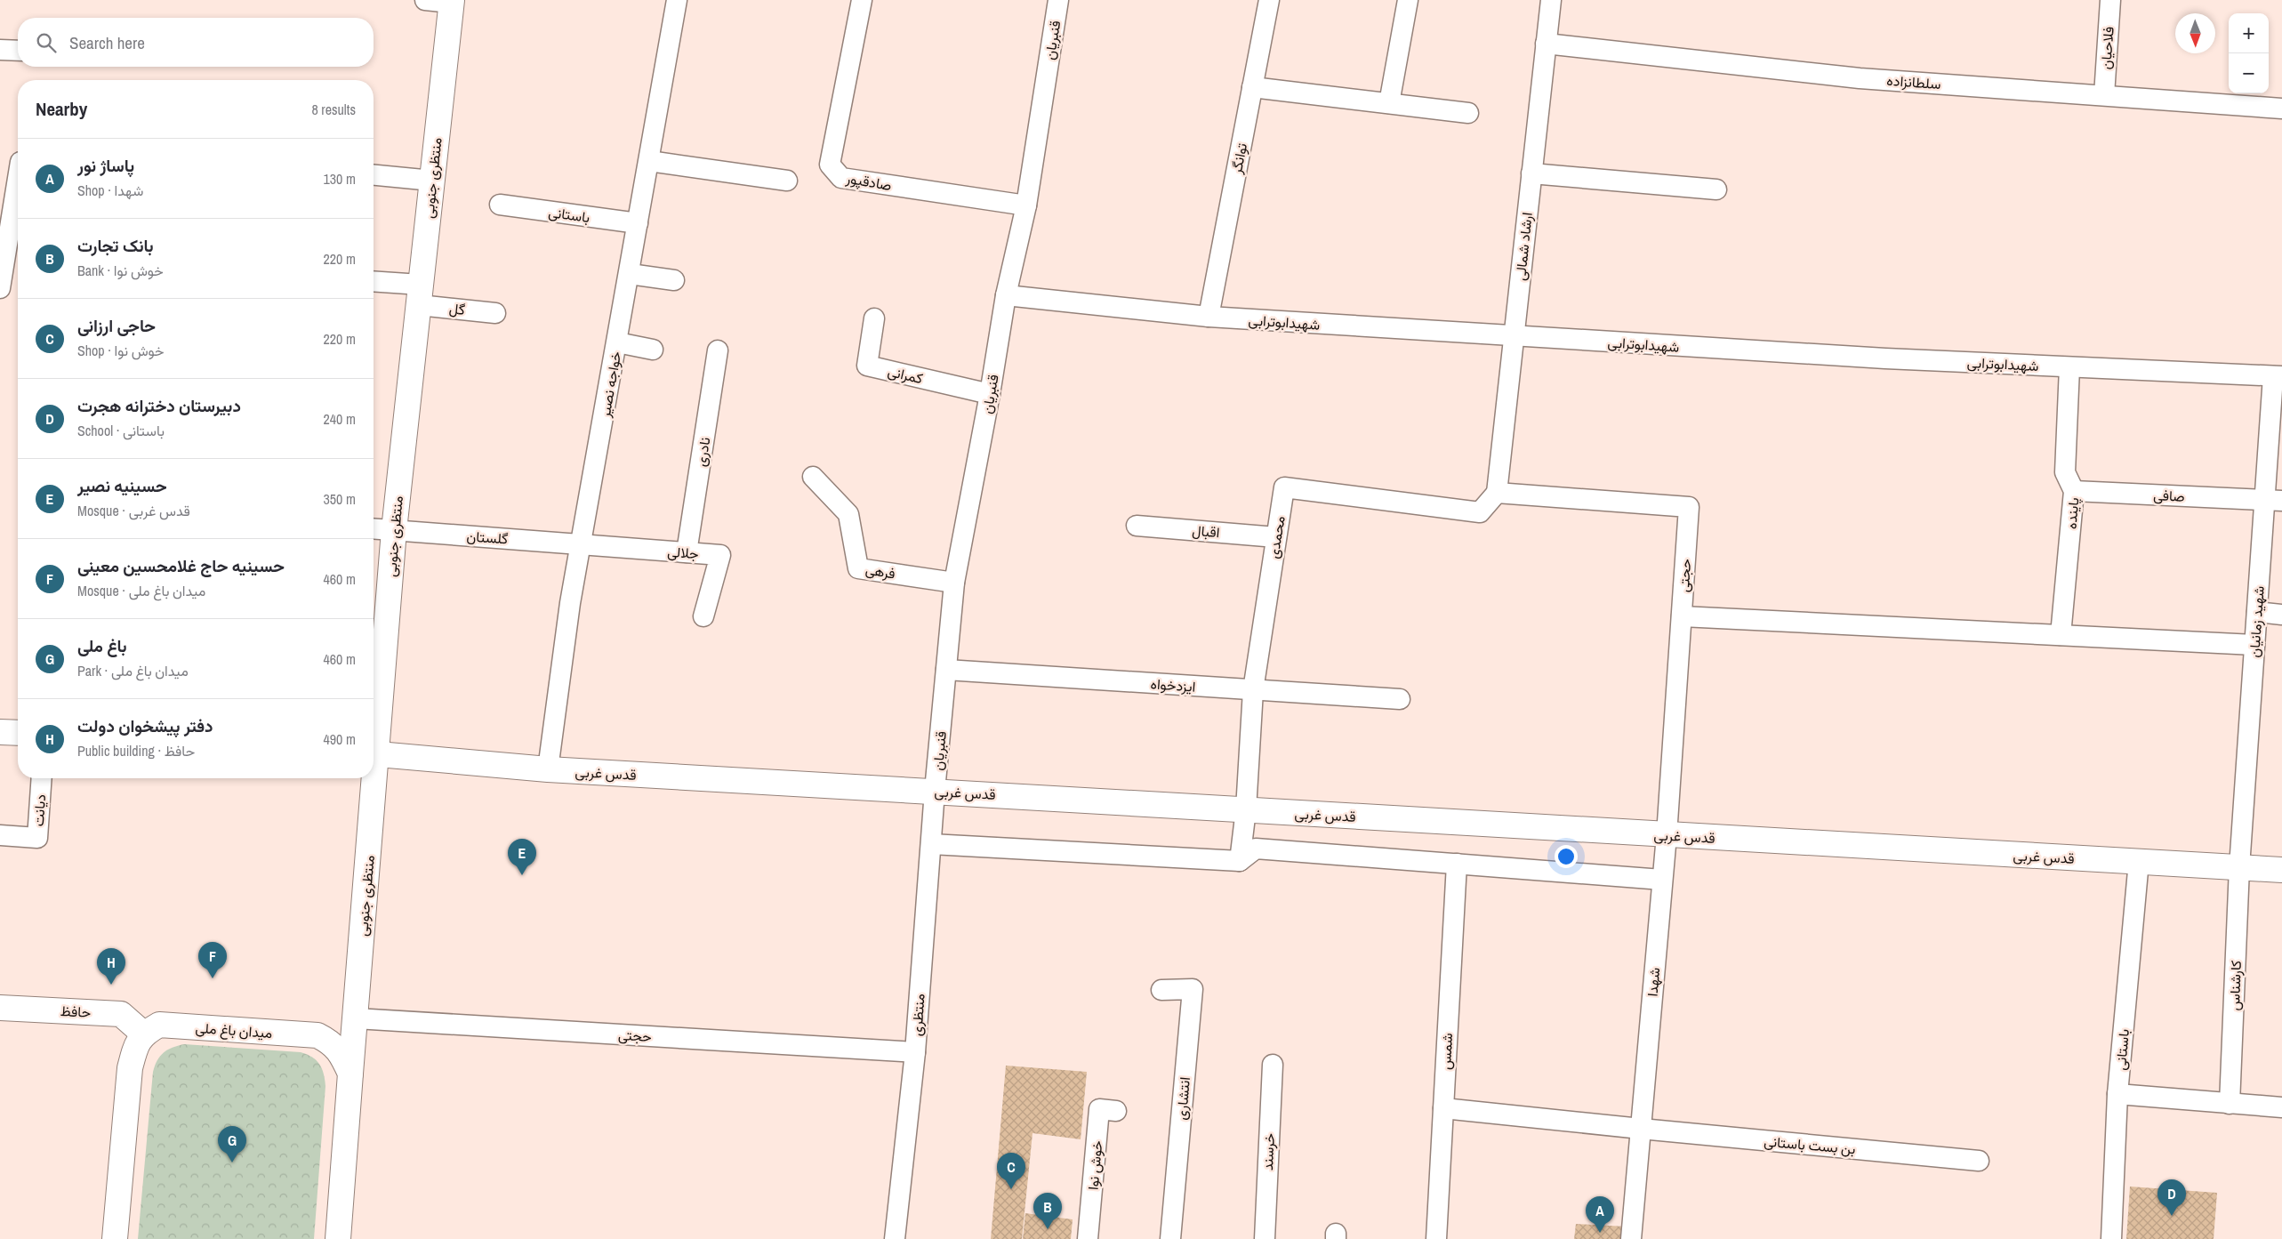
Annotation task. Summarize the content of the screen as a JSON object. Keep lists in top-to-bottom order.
{
  "streets": {
    "street": [
      "قنبریان",
      "فلاحیان",
      "سلطانزاده",
      "توانگر",
      "منتظری جنوبی",
      "صادقپور",
      "باستانی",
      "ارشاد شمالی",
      "گل",
      "شهیدابوترابی",
      "کمرانی",
      "خواجه نصیر",
      "نادری",
      "صافی",
      "پاینده",
      "اقبال",
      "گلستان",
      "محمدی",
      "جلالی",
      "فرهی",
      "حجتی",
      "شهید زمانیان",
      "ایزدخواه",
      "قدس غربی",
      "دیانت",
      "شهدا",
      "کارشناس",
      "حافظ",
      "منتظری",
      "میدان باغ ملی",
      "شمس",
      "انتشاری",
      "بن بست باستانی",
      "خرسند",
      "خوش نوا"
    ]
  },
  "crossings": [
    ["قنبریان", "صادقپور"],
    ["قنبریان", "شهیدابوترابی"],
    ["قنبریان", "کمرانی"],
    ["قنبریان", "فرهی"],
    ["قنبریان", "ایزدخواه"],
    ["قنبریان", "قدس غربی"],
    ["قنبریان", "منتظری"],
    ["فلاحیان", "سلطانزاده"],
    ["سلطانزاده", "ارشاد شمالی"],
    ["توانگر", "شهیدابوترابی"],
    ["منتظری جنوبی", "گل"],
    ["منتظری جنوبی", "گلستان"],
    ["منتظری جنوبی", "حجتی"],
    ["منتظری جنوبی", "میدان باغ ملی"],
    ["باستانی", "خواجه نصیر"],
    ["باستانی", "قدس غربی"],
    ["ارشاد شمالی", "شهیدابوترابی"],
    ["ارشاد شمالی", "محمدی"],
    ["ارشاد شمالی", "حجتی"],
    ["شهیدابوترابی", "پاینده"],
    ["شهیدابوترابی", "شهید زمانیان"],
    ["خواجه نصیر", "گلستان"],
    ["خواجه نصیر", "جلالی"],
    ["خواجه نصیر", "قدس غربی"],
    ["نادری", "جلالی"],
    ["صافی", "پاینده"],
    ["صافی", "شهید زمانیان"],
    ["اقبال", "محمدی"],
    ["گلستان", "جلالی"],
    ["محمدی", "حجتی"],
    ["محمدی", "ایزدخواه"],
    ["محمدی", "قدس غربی"],
    ["حجتی", "قدس غربی"],
    ["حجتی", "شهدا"],
    ["حجتی", "منتظری"],
    ["شهید زمانیان", "قدس غربی"],
    ["شهید زمانیان", "کارشناس"],
    ["قدس غربی", "شهدا"],
    ["قدس غربی", "کارشناس"],
    ["قدس غربی", "منتظری"],
    ["شهدا", "بن بست باستانی"],
    ["حافظ", "میدان باغ ملی"]
  ],
  "north": "bottom",
  "page": {
    "map_buttons": ["+", "−"],
    "search": "Search here",
    "heading": ["Nearby", "8 results"],
    "list": [
      {
        "mark": "A",
        "name": "پاساژ نور",
        "note": "Shop · شهدا",
        "value": "130 m"
      },
      {
        "mark": "B",
        "name": "بانک تجارت",
        "note": "Bank · خوش نوا",
        "value": "220 m"
      },
      {
        "mark": "C",
        "name": "حاجی ارزانی",
        "note": "Shop · خوش نوا",
        "value": "220 m"
      },
      {
        "mark": "D",
        "name": "دبیرستان دخترانه هجرت",
        "note": "School · باستانی",
        "value": "240 m"
      },
      {
        "mark": "E",
        "name": "حسینیه نصیر",
        "note": "Mosque · قدس غربی",
        "value": "350 m"
      },
      {
        "mark": "F",
        "name": "حسینیه حاج غلامحسین معینی",
        "note": "Mosque · میدان باغ ملی",
        "value": "460 m"
      },
      {
        "mark": "G",
        "name": "باغ ملی",
        "note": "Park · میدان باغ ملی",
        "value": "460 m"
      },
      {
        "mark": "H",
        "name": "دفتر پیشخوان دولت",
        "note": "Public building · حافظ",
        "value": "490 m"
      }
    ],
    "pins": [
      "E",
      "F",
      "H",
      "G",
      "C",
      "D",
      "B",
      "A"
    ]
  }
}
